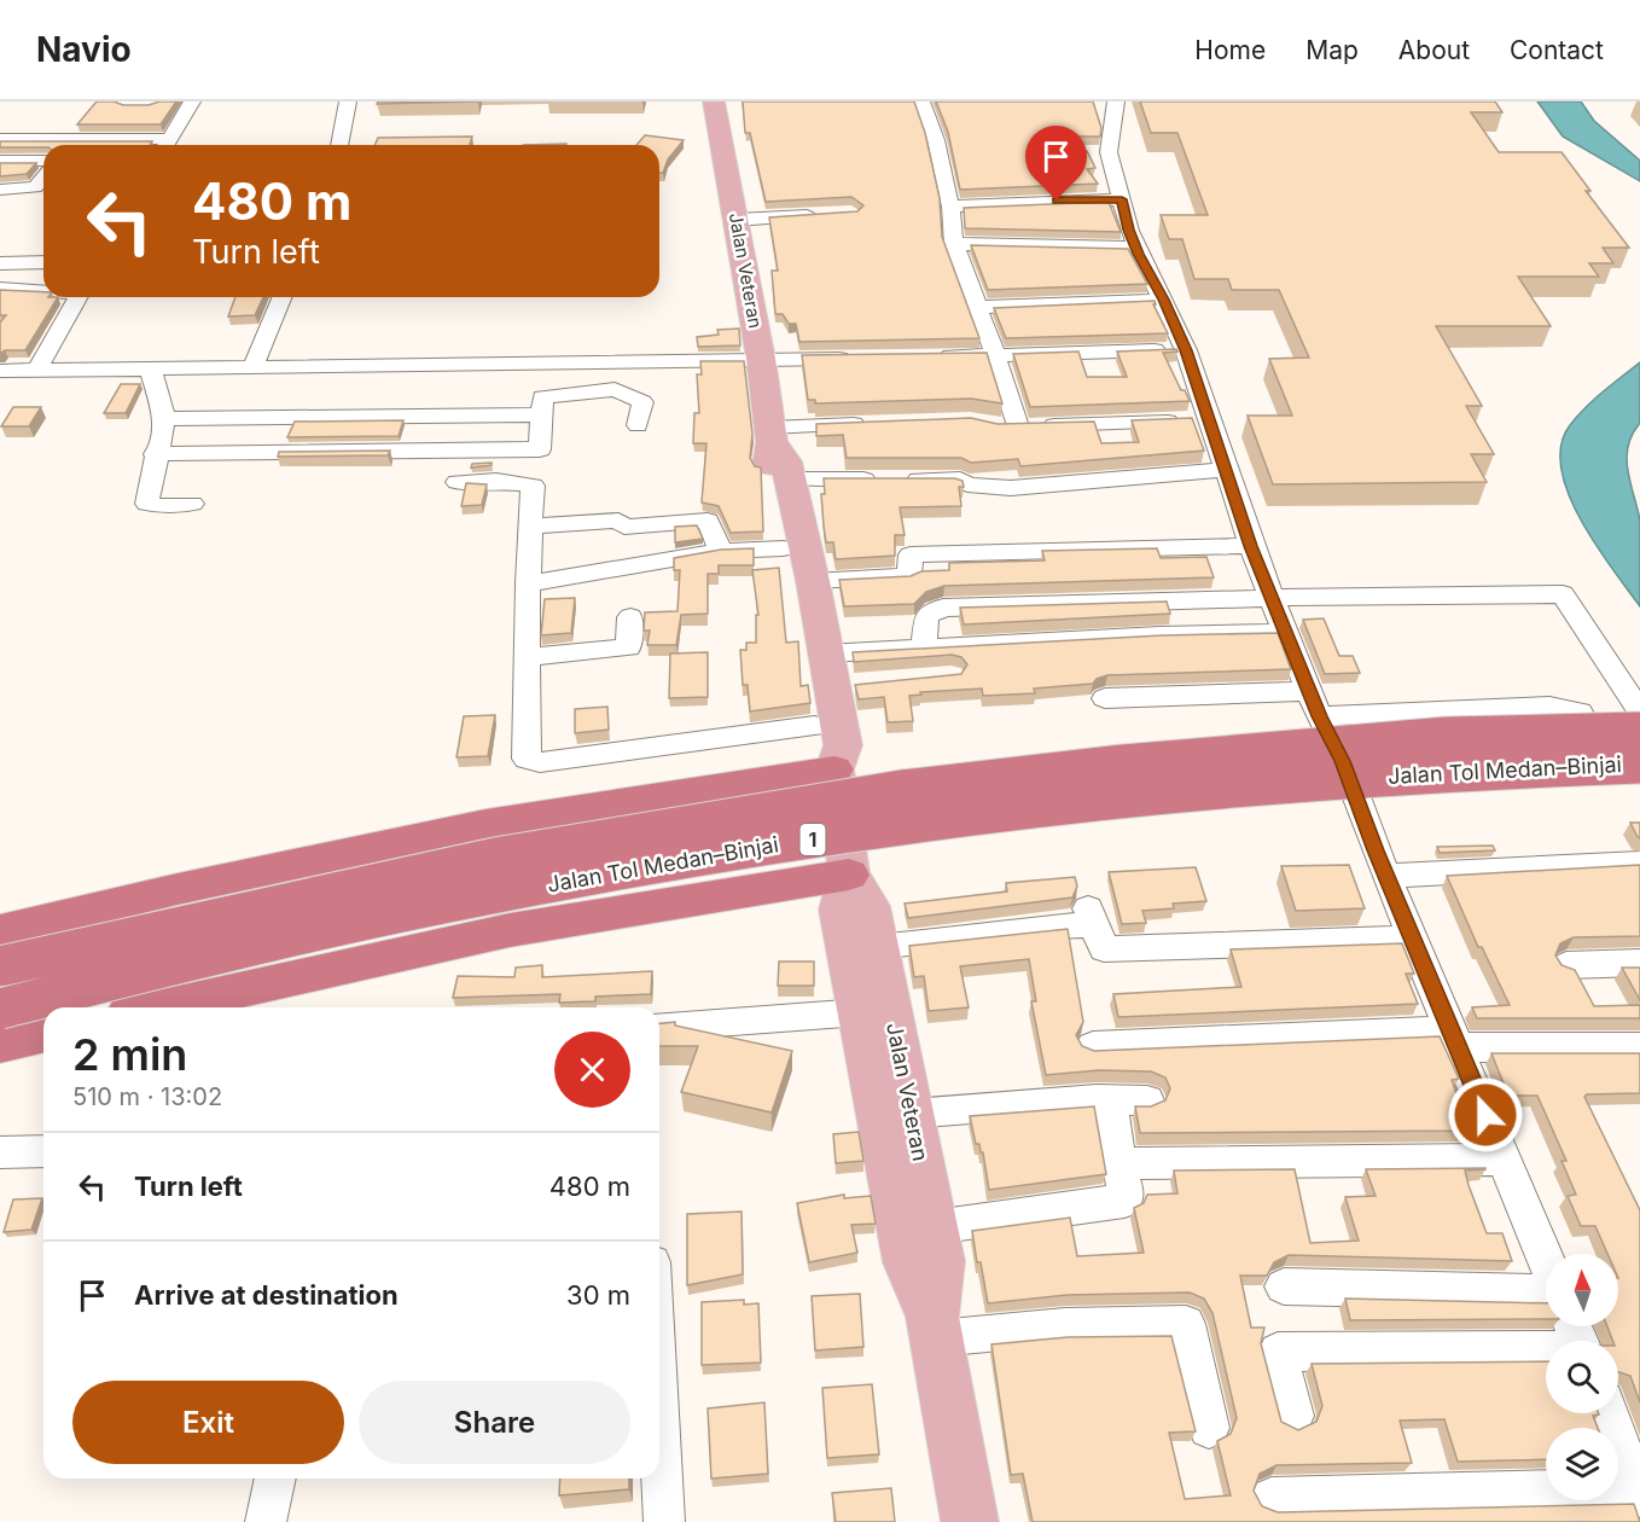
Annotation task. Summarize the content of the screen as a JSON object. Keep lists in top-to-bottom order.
{
  "streets": {
    "highway": ["Jalan Tol Medan–Binjai", "1"],
    "main road": ["Jalan Veteran"]
  },
  "north": "top",
  "page": {
    "header": "Navio",
    "nav": [
      "Home",
      "Map",
      "About",
      "Contact"
    ],
    "turn": ["480 m", "Turn left"],
    "heading": ["2 min", "510 m · 13:02"],
    "list": [
      {
        "name": "Turn left",
        "value": "480 m"
      },
      {
        "name": "Arrive at destination",
        "value": "30 m"
      }
    ],
    "buttons": ["Exit", "Share"]
  }
}
